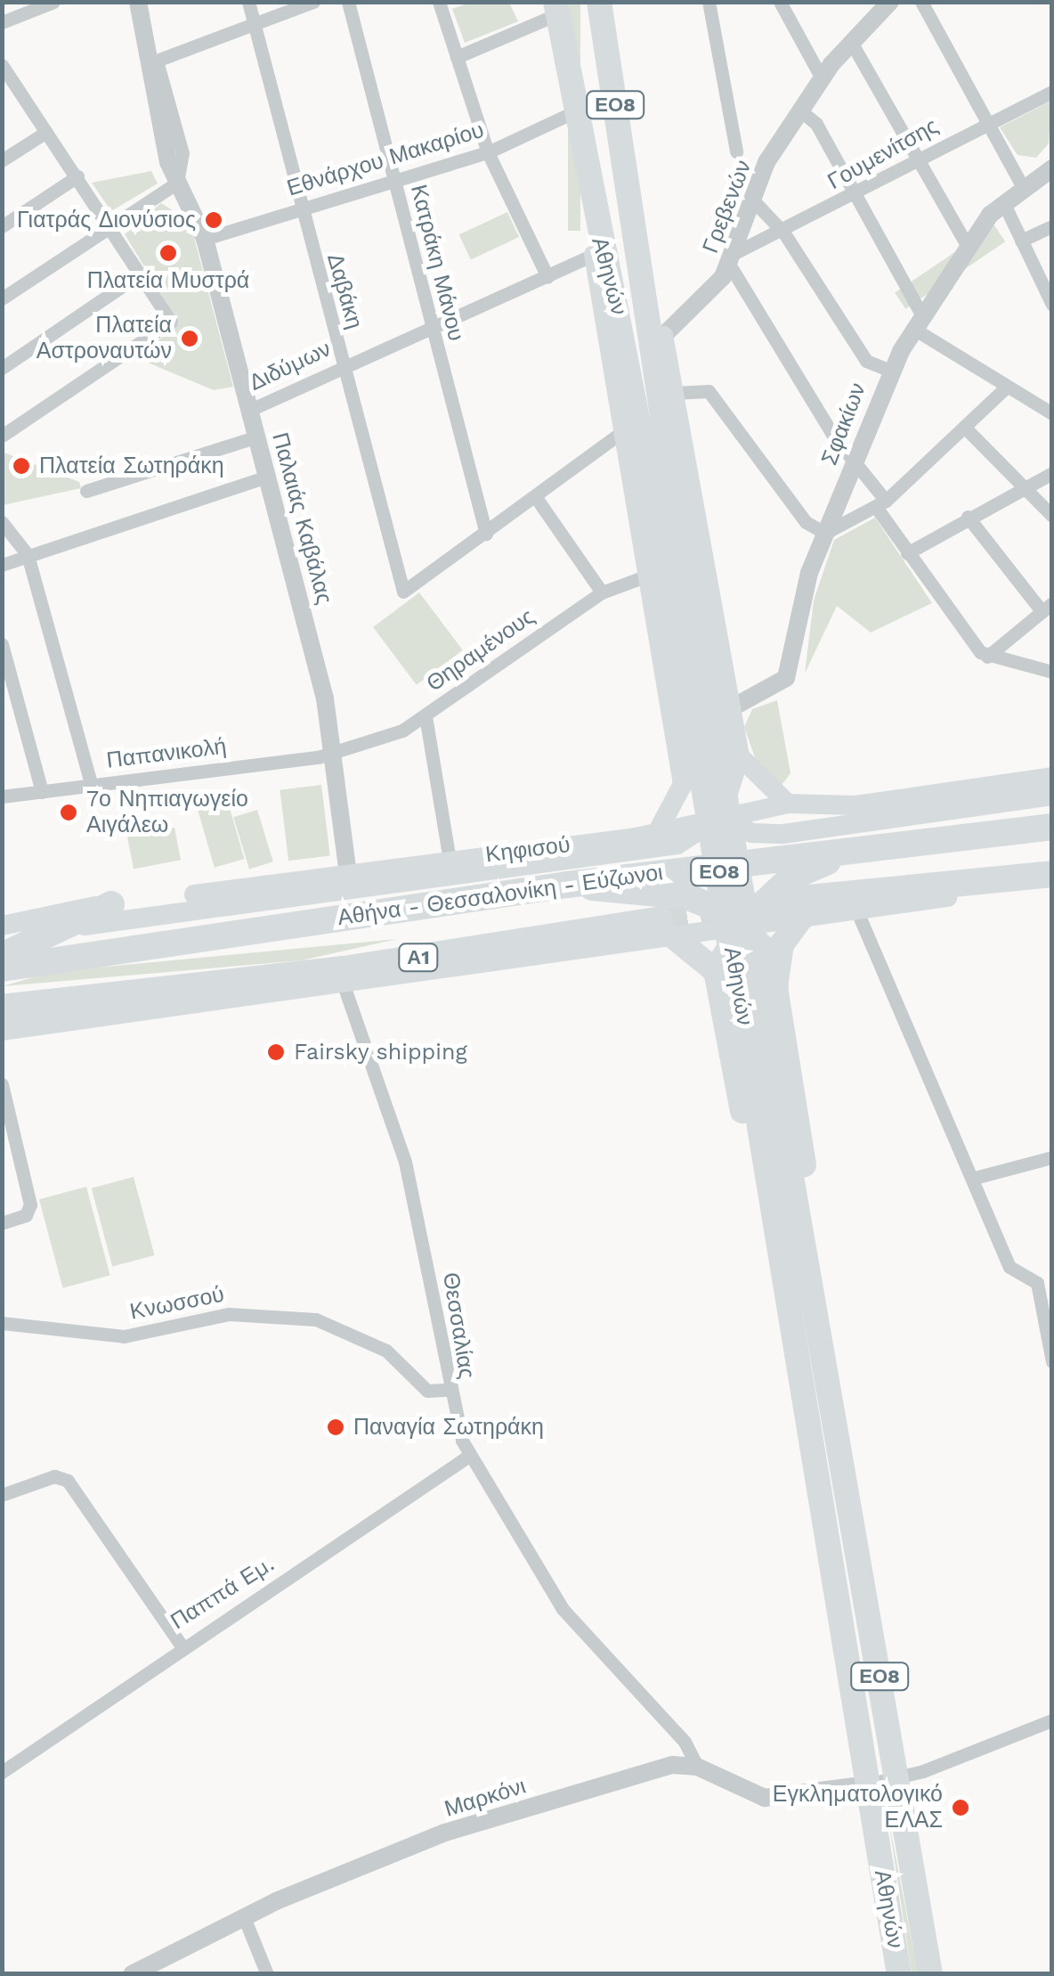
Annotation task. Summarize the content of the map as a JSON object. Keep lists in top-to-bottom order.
{
  "streets": {
    "highway": [
      "ΕΟ8",
      "Αθηνών",
      "Αθήνα - Θεσσαλονίκη - Εύζωνοι",
      "Α1"
    ],
    "main road": ["Κηφισού"],
    "street": [
      "Γουμενίτσης",
      "Εθνάρχου Μακαρίου",
      "Γρεβενών",
      "Κατράκη Μάνου",
      "Δαβάκη",
      "Διδύμων",
      "Σφακίων",
      "Παλαιάς Καβάλας",
      "Θηραμένους",
      "Παπανικολή",
      "Κνωσσού",
      "Θεσσαλίας",
      "Παππά Εμ.",
      "Μαρκόνι"
    ]
  },
  "crossings": [
    ["Γουμενίτσης", "Γρεβενών"],
    ["Εθνάρχου Μακαρίου", "Κατράκη Μάνου"],
    ["Εθνάρχου Μακαρίου", "Αθηνών"],
    ["Εθνάρχου Μακαρίου", "Δαβάκη"],
    ["Εθνάρχου Μακαρίου", "Παλαιάς Καβάλας"],
    ["Κατράκη Μάνου", "Δαβάκη"],
    ["Κατράκη Μάνου", "Διδύμων"],
    ["Αθηνών", "Διδύμων"],
    ["Αθηνών", "Θηραμένους"],
    ["Δαβάκη", "Διδύμων"],
    ["Διδύμων", "Παλαιάς Καβάλας"],
    ["Παλαιάς Καβάλας", "Θηραμένους"],
    ["Παλαιάς Καβάλας", "Παπανικολή"],
    ["Παλαιάς Καβάλας", "Κηφισού"],
    ["Θηραμένους", "Παπανικολή"],
    ["Κνωσσού", "Θεσσαλίας"],
    ["Θεσσαλίας", "Παππά Εμ."],
    ["Θεσσαλίας", "Μαρκόνι"]
  ],
  "places": [
    "Γιατράς Διονύσιος",
    "Πλατεία Μυστρά",
    "Πλατεία Αστροναυτών",
    "Πλατεία Σωτηράκη",
    "7ο Νηπιαγωγείο Αιγάλεω",
    "Fairsky shipping",
    "Παναγία Σωτηράκη",
    "Εγκληματολογικό ΕΛΑΣ"
  ]
}
